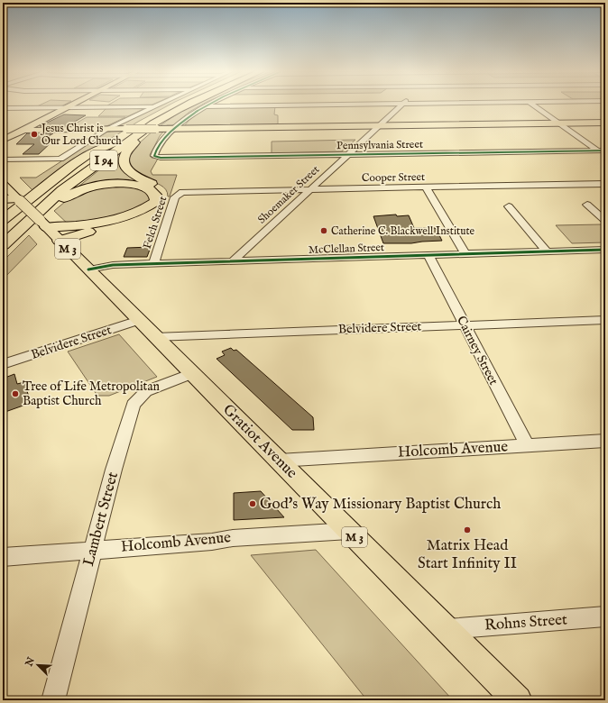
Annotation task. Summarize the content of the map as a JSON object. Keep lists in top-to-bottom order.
{
  "streets": {
    "highway": ["I 94"],
    "main road": ["M 3", "Gratiot Avenue"],
    "street": [
      "Pennsylvania Street",
      "Cooper Street",
      "Shoemaker Street",
      "Felch Street",
      "McClellan Street",
      "Belvidere Street",
      "Cairney Street",
      "Holcomb Avenue",
      "Lambert Street",
      "Rohns Street"
    ]
  },
  "crossings": [
    ["Pennsylvania Street", "Shoemaker Street"],
    ["Cooper Street", "Shoemaker Street"],
    ["Cooper Street", "Felch Street"],
    ["Shoemaker Street", "McClellan Street"],
    ["Felch Street", "McClellan Street"],
    ["McClellan Street", "Cairney Street"],
    ["McClellan Street", "Gratiot Avenue"],
    ["Belvidere Street", "Cairney Street"],
    ["Belvidere Street", "Gratiot Avenue"],
    ["Cairney Street", "Holcomb Avenue"],
    ["Gratiot Avenue", "Holcomb Avenue"],
    ["Gratiot Avenue", "Lambert Street"],
    ["Gratiot Avenue", "Rohns Street"],
    ["Holcomb Avenue", "Lambert Street"]
  ],
  "places": [
    "Jesus Christ is Our Lord Church",
    "Catherine C. Blackwell Institute",
    "Tree of Life Metropolitan Baptist Church",
    "God's Way Missionary Baptist Church",
    "Matrix Head Start Infinity II"
  ],
  "north": "top left"
}
